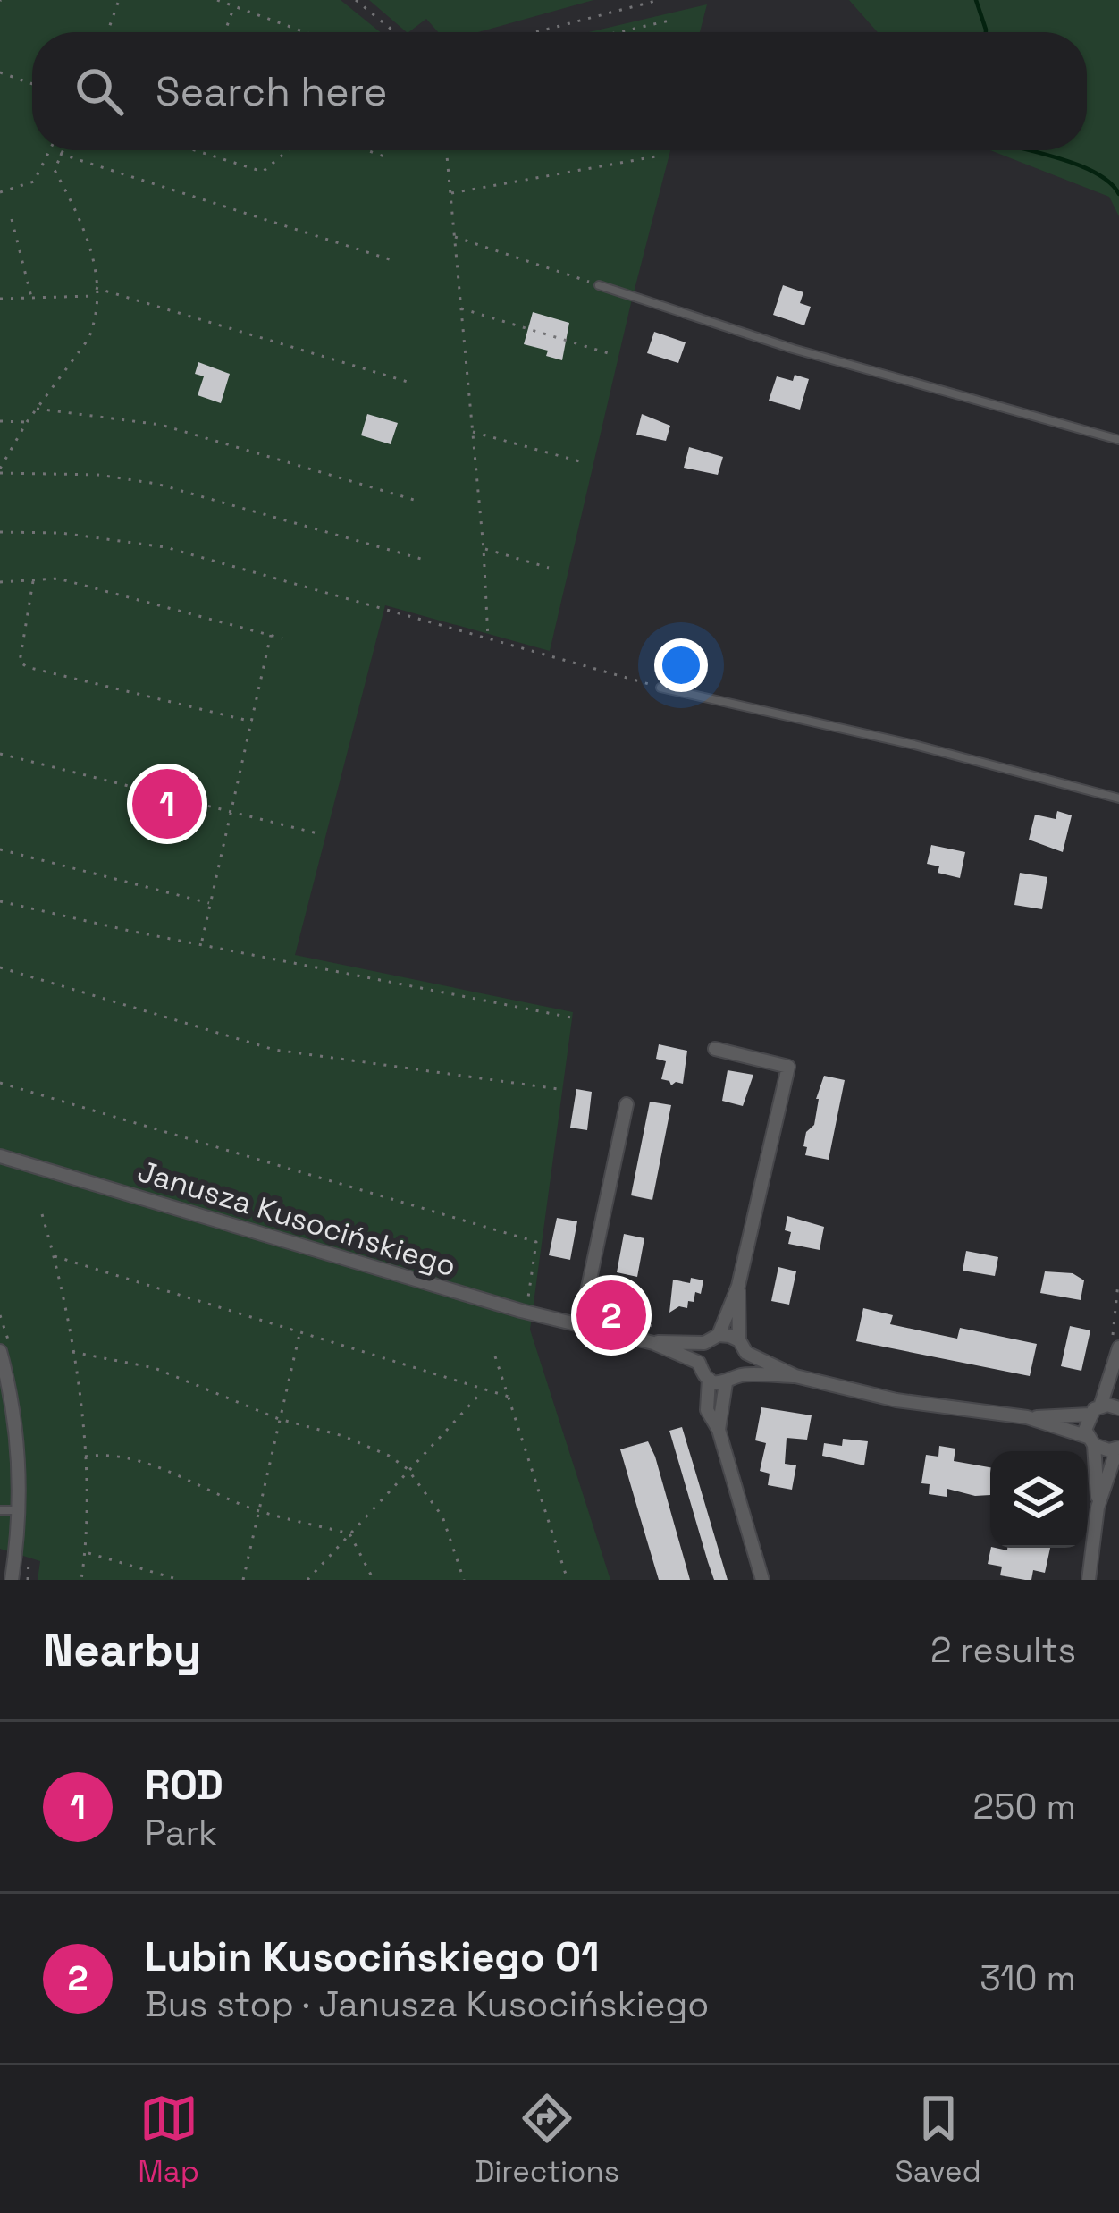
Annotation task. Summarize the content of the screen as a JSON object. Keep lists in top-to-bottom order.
{
  "streets": {
    "street": ["Janusza Kusocińskiego"]
  },
  "page": {
    "search": "Search here",
    "pins": ["1", "2"],
    "heading": ["Nearby", "2 results"],
    "list": [
      {
        "mark": "1",
        "name": "ROD",
        "note": "Park",
        "value": "250 m"
      },
      {
        "mark": "2",
        "name": "Lubin Kusocińskiego 01",
        "note": "Bus stop · Janusza Kusocińskiego",
        "value": "310 m"
      }
    ],
    "nav": ["Map", "Directions", "Saved"]
  }
}
